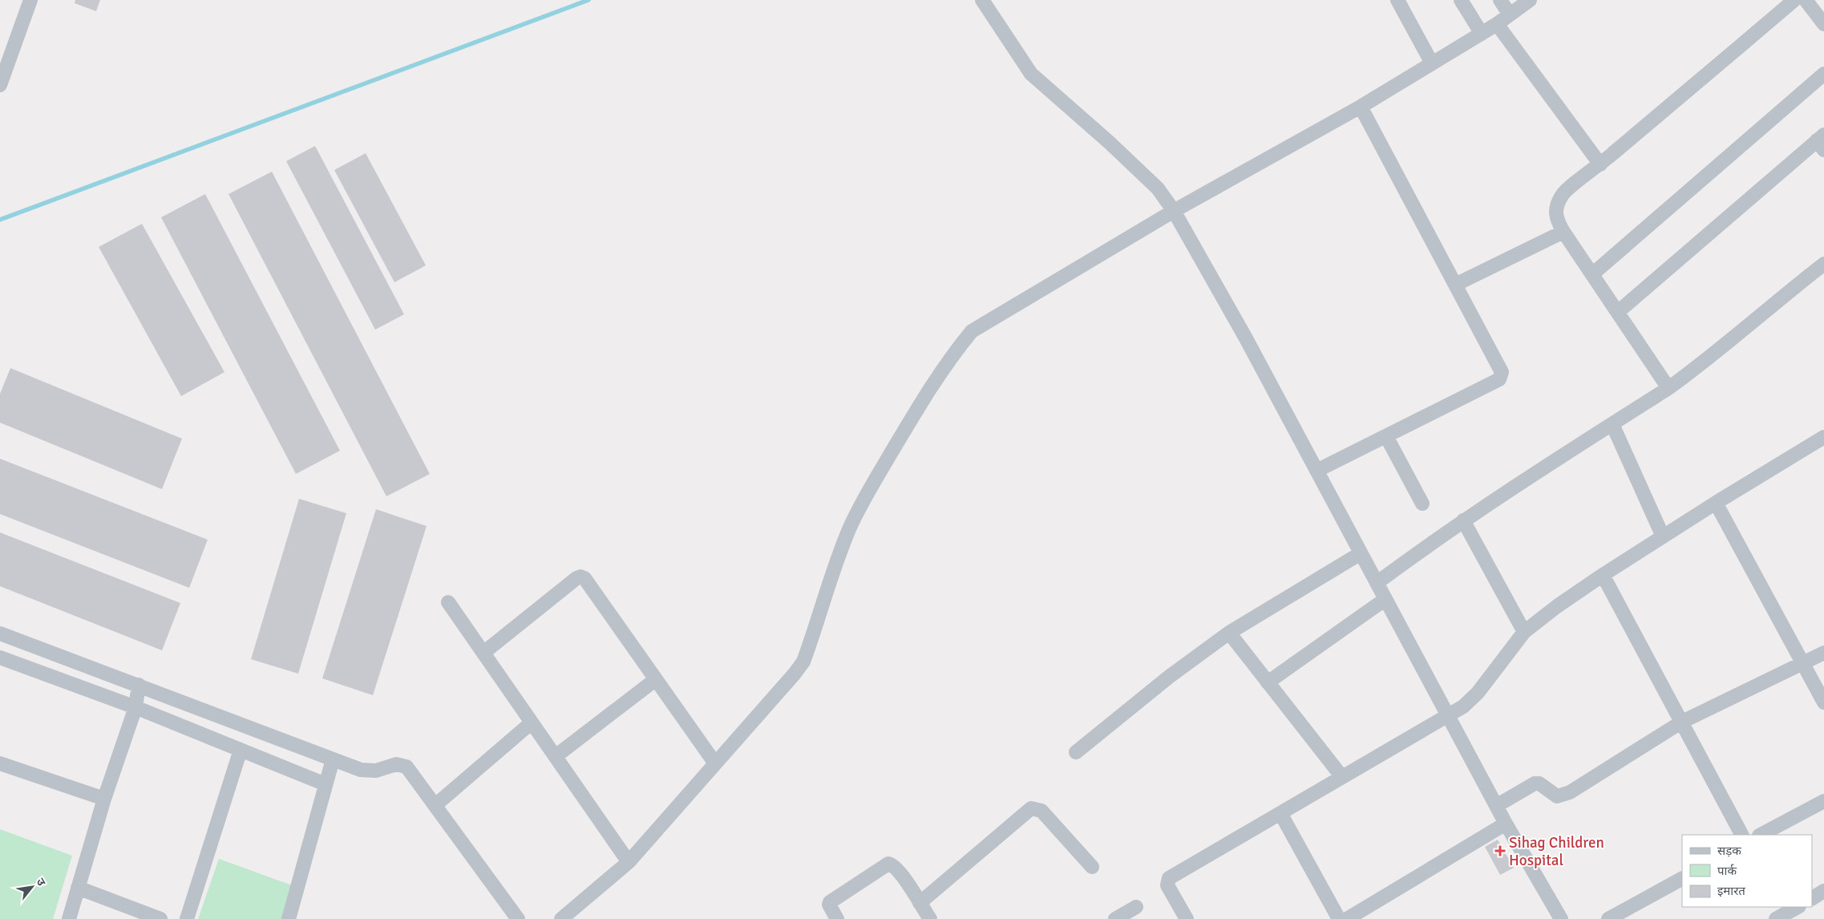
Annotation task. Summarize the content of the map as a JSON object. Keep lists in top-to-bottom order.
{
  "places": {
    "health": ["Sihag Children Hospital"]
  },
  "legend": ["सड़क", "पार्क", "इमारत"],
  "north": "top right"
}
